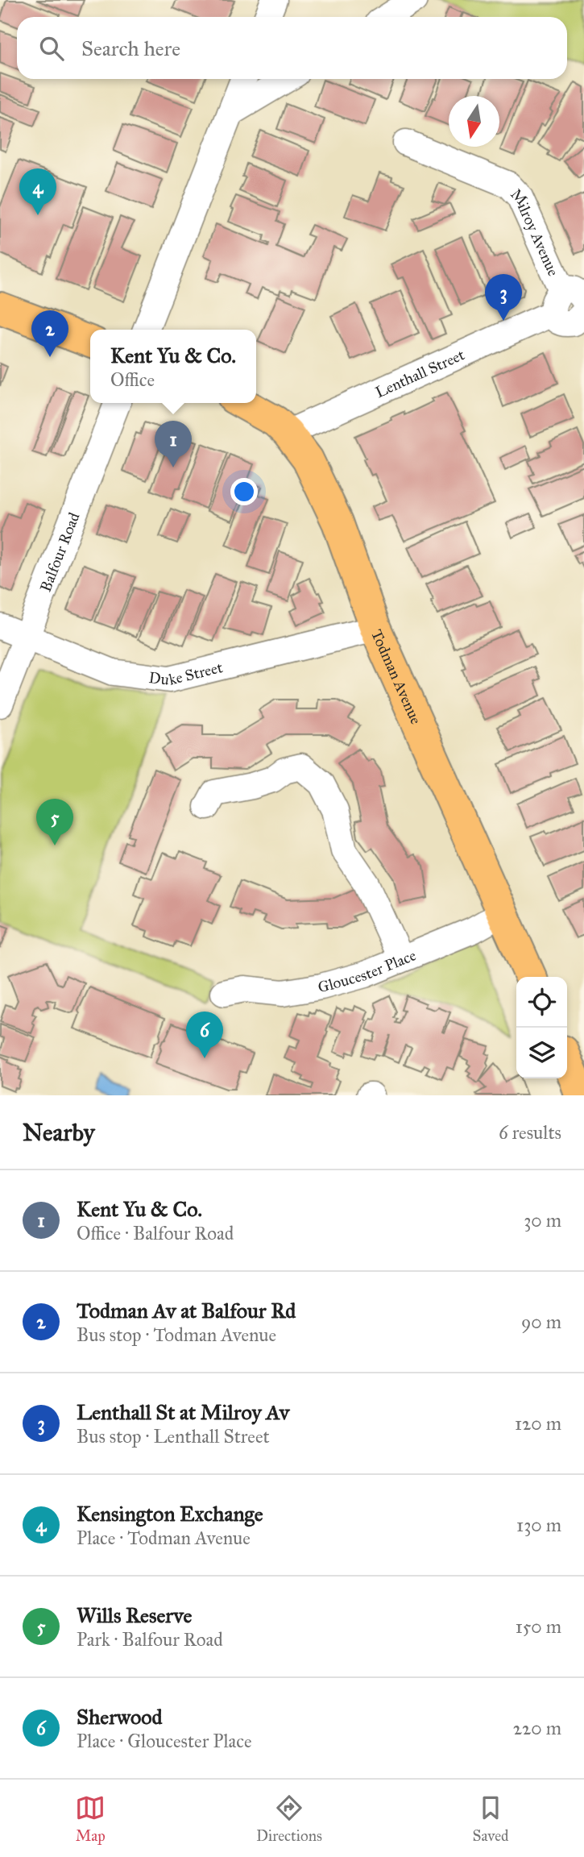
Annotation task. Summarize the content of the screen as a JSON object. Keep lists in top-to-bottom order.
{
  "streets": {
    "main road": ["Todman Avenue"],
    "street": [
      "Milroy Avenue",
      "Lenthall Street",
      "Balfour Road",
      "Duke Street",
      "Gloucester Place"
    ]
  },
  "crossings": [
    ["Milroy Avenue", "Lenthall Street"],
    ["Lenthall Street", "Todman Avenue"],
    ["Balfour Road", "Duke Street"],
    ["Duke Street", "Todman Avenue"],
    ["Todman Avenue", "Gloucester Place"]
  ],
  "north": "bottom",
  "page": {
    "search": "Search here",
    "pins": [
      "4",
      "3",
      "2",
      "1",
      "5",
      "6"
    ],
    "popup": ["Kent Yu & Co.", "Office"],
    "heading": ["Nearby", "6 results"],
    "list": [
      {
        "mark": "1",
        "name": "Kent Yu & Co.",
        "note": "Office · Balfour Road",
        "value": "30 m"
      },
      {
        "mark": "2",
        "name": "Todman Av at Balfour Rd",
        "note": "Bus stop · Todman Avenue",
        "value": "90 m"
      },
      {
        "mark": "3",
        "name": "Lenthall St at Milroy Av",
        "note": "Bus stop · Lenthall Street",
        "value": "120 m"
      },
      {
        "mark": "4",
        "name": "Kensington Exchange",
        "note": "Place · Todman Avenue",
        "value": "130 m"
      },
      {
        "mark": "5",
        "name": "Wills Reserve",
        "note": "Park · Balfour Road",
        "value": "150 m"
      },
      {
        "mark": "6",
        "name": "Sherwood",
        "note": "Place · Gloucester Place",
        "value": "220 m"
      }
    ],
    "nav": ["Map", "Directions", "Saved"]
  }
}
